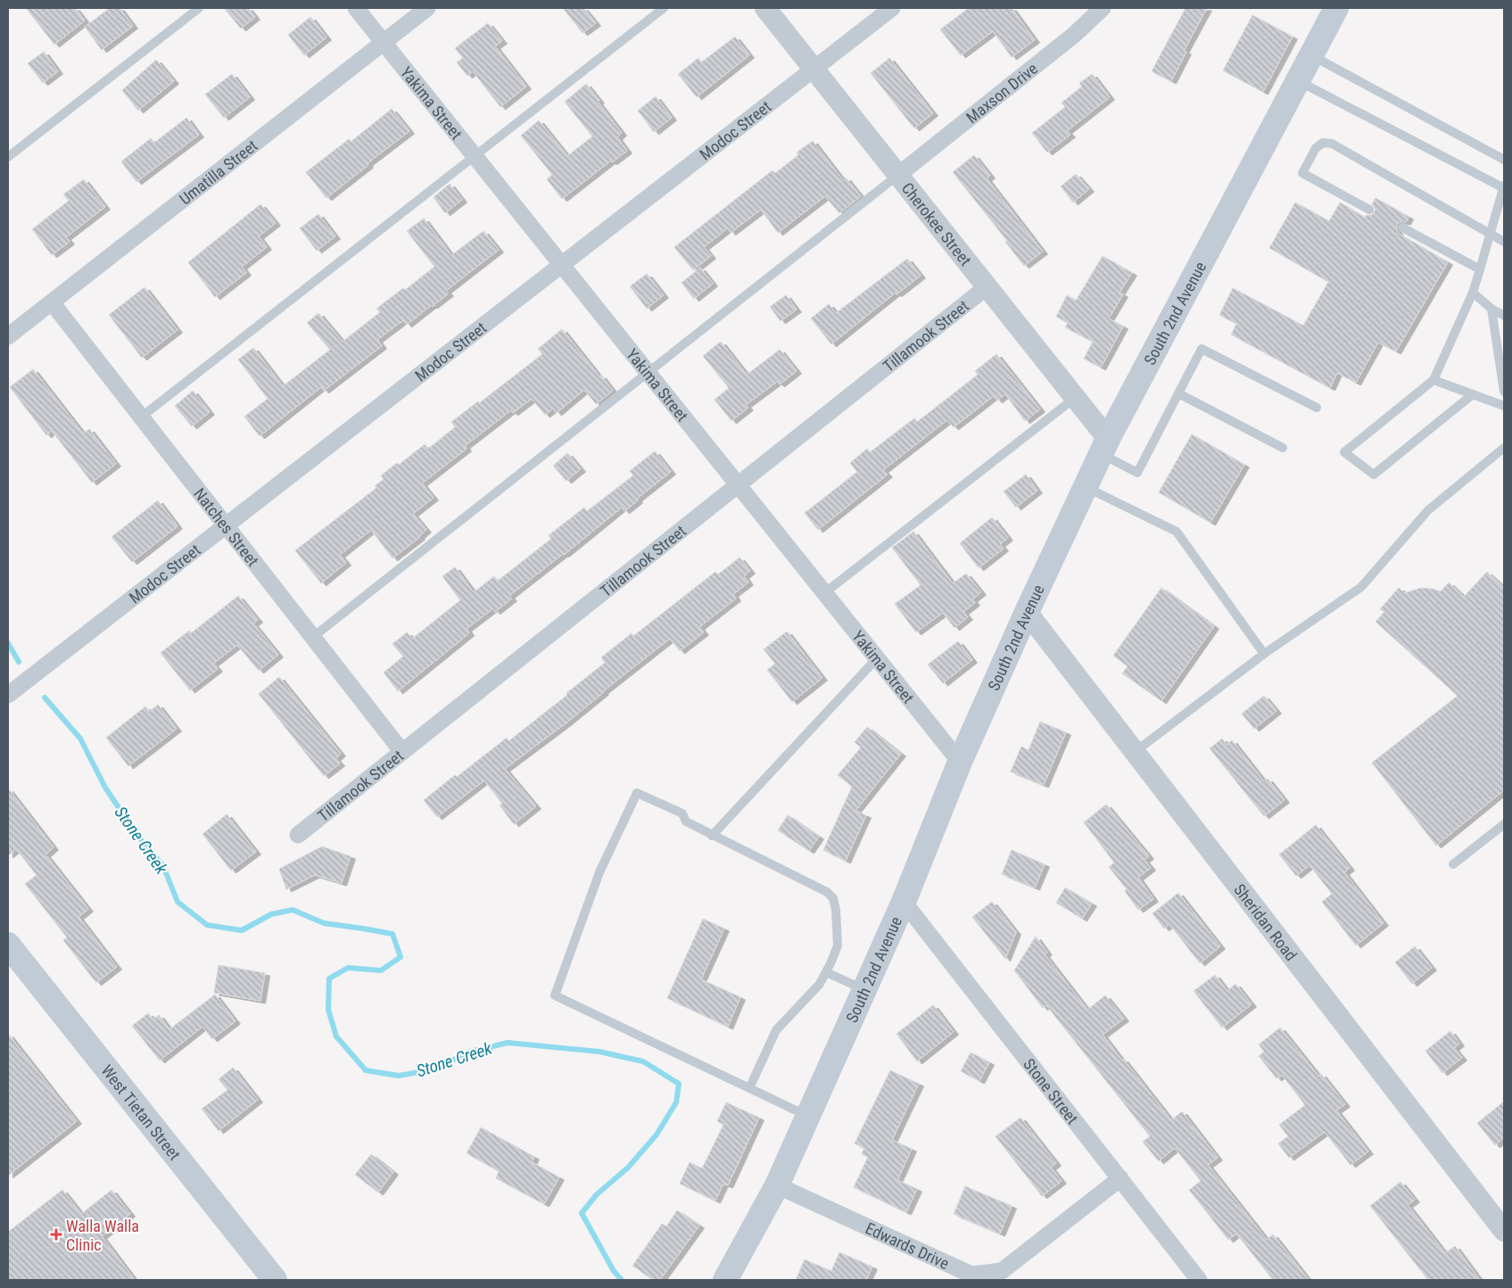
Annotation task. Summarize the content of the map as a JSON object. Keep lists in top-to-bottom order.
{
  "streets": {
    "main road": ["South 2nd Avenue", "West Tietan Street"],
    "street": [
      "Maxson Drive",
      "Yakima Street",
      "Modoc Street",
      "Umatilla Street",
      "Cherokee Street",
      "Tillamook Street",
      "Natches Street",
      "Sheridan Road",
      "Stone Street",
      "Edwards Drive"
    ]
  },
  "crossings": [
    ["Maxson Drive", "Cherokee Street"],
    ["Yakima Street", "Modoc Street"],
    ["Yakima Street", "Umatilla Street"],
    ["Yakima Street", "South 2nd Avenue"],
    ["Yakima Street", "Tillamook Street"],
    ["Modoc Street", "Cherokee Street"],
    ["Modoc Street", "Natches Street"],
    ["Umatilla Street", "Natches Street"],
    ["Cherokee Street", "South 2nd Avenue"],
    ["Cherokee Street", "Tillamook Street"],
    ["South 2nd Avenue", "Sheridan Road"],
    ["South 2nd Avenue", "Stone Street"],
    ["South 2nd Avenue", "Edwards Drive"],
    ["Tillamook Street", "Natches Street"],
    ["Stone Street", "Edwards Drive"]
  ],
  "water": ["Stone Creek"],
  "places": {
    "health": ["Walla Walla Clinic"]
  }
}
